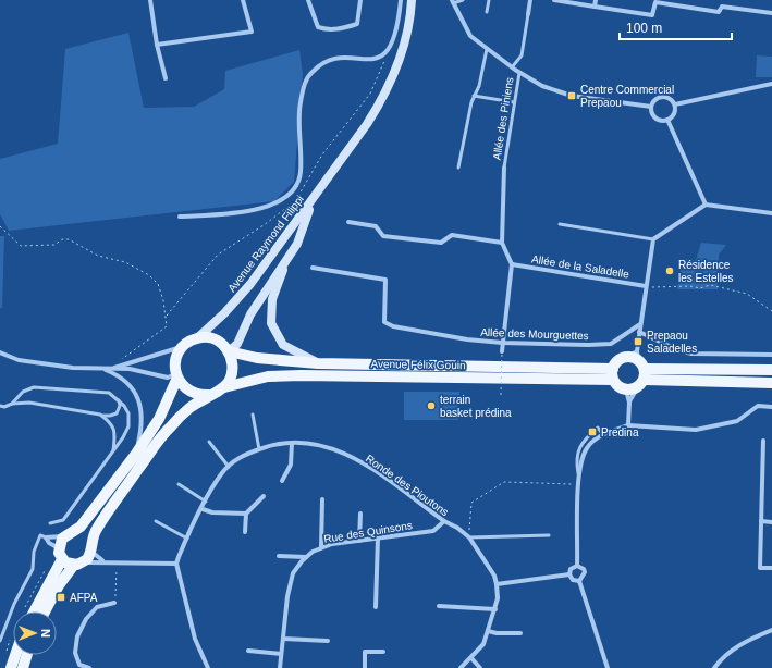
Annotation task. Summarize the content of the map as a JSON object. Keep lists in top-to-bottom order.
{
  "streets": {
    "main road": ["Avenue Raymond Filippi", "Avenue Félix Gouin"],
    "street": [
      "Allée de la Saladelle",
      "Allée des Mourguettes",
      "Ronde des Pioutons",
      "Rue des Quinsons"
    ],
    "lane": ["Allée des Piniens"]
  },
  "crossings": [
    ["Avenue Raymond Filippi", "Avenue Félix Gouin"],
    ["Ronde des Pioutons", "Rue des Quinsons"]
  ],
  "places": {
    "transit": [
      "Centre Commercial Prepaou",
      "Prepaou Saladelles",
      "Predina",
      "AFPA"
    ],
    "other": ["Résidence les Estelles", "terrain basket prédina"]
  },
  "scale_bar": "100 m",
  "north": "right"
}
